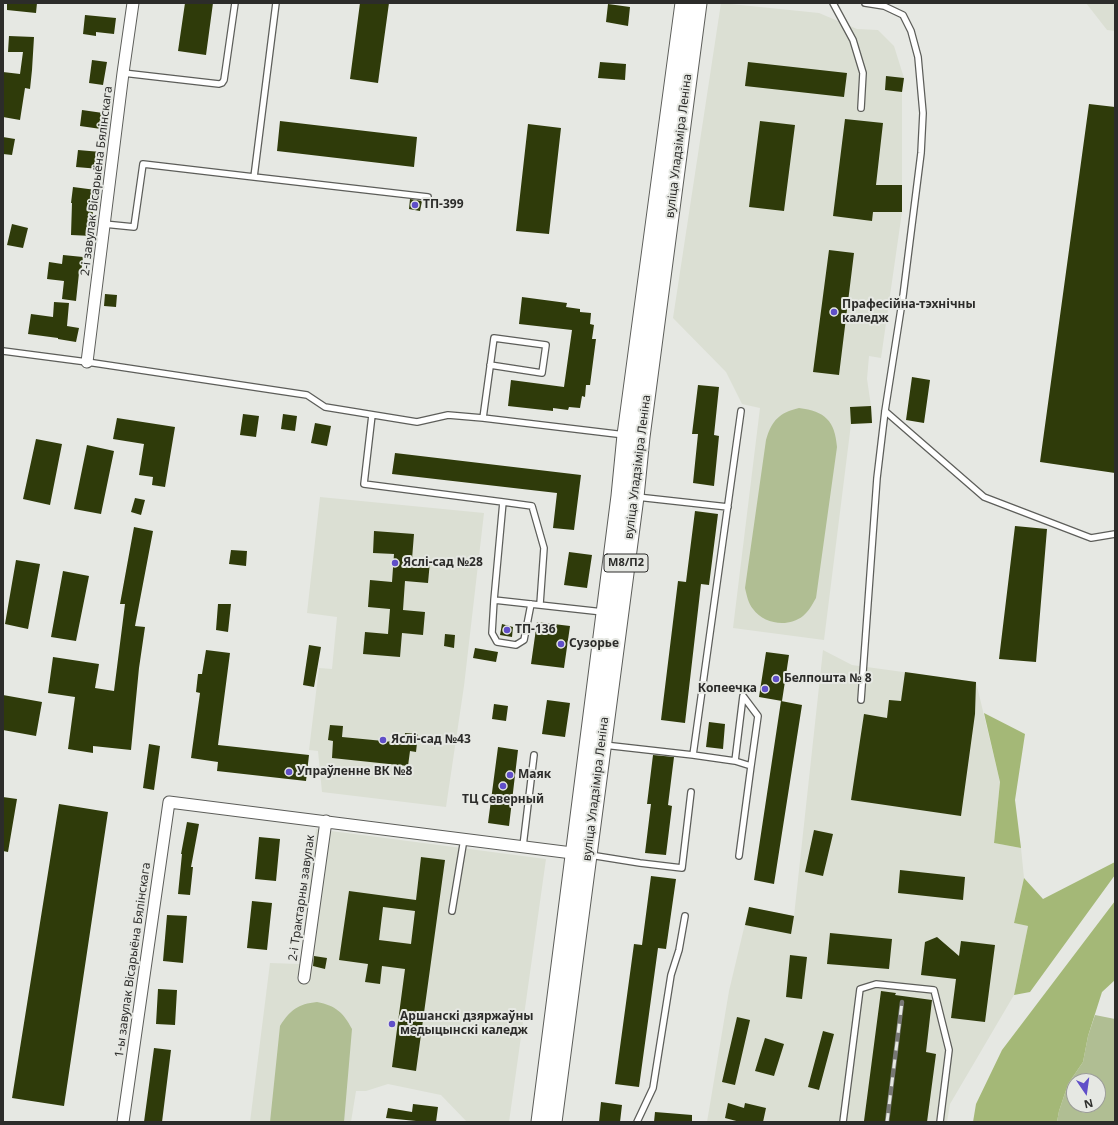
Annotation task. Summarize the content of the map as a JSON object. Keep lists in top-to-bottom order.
{
  "streets": {
    "main road": ["вуліца Уладзіміра Леніна", "М8/П2"],
    "street": ["2-і завулак Вісарыёна Бялінскага", "2-і Трактарны завулак", "1-ы завулак Вісарыёна Бялінскага"]
  },
  "crossings": [
    ["2-і Трактарны завулак", "1-ы завулак Вісарыёна Бялінскага"]
  ],
  "places": [
    "ТП-399",
    "Прафесійна-тэхнічны каледж",
    "Яслі-сад №28",
    "ТП-136",
    "Сузорье",
    "Белпошта № 8",
    "Копеечка",
    "Яслі-сад №43",
    "Упраўленне ВК №8",
    "Маяк",
    "ТЦ Северный",
    "Аршанскі дзяржаўны медыцынскі каледж"
  ],
  "north": "bottom"
}
